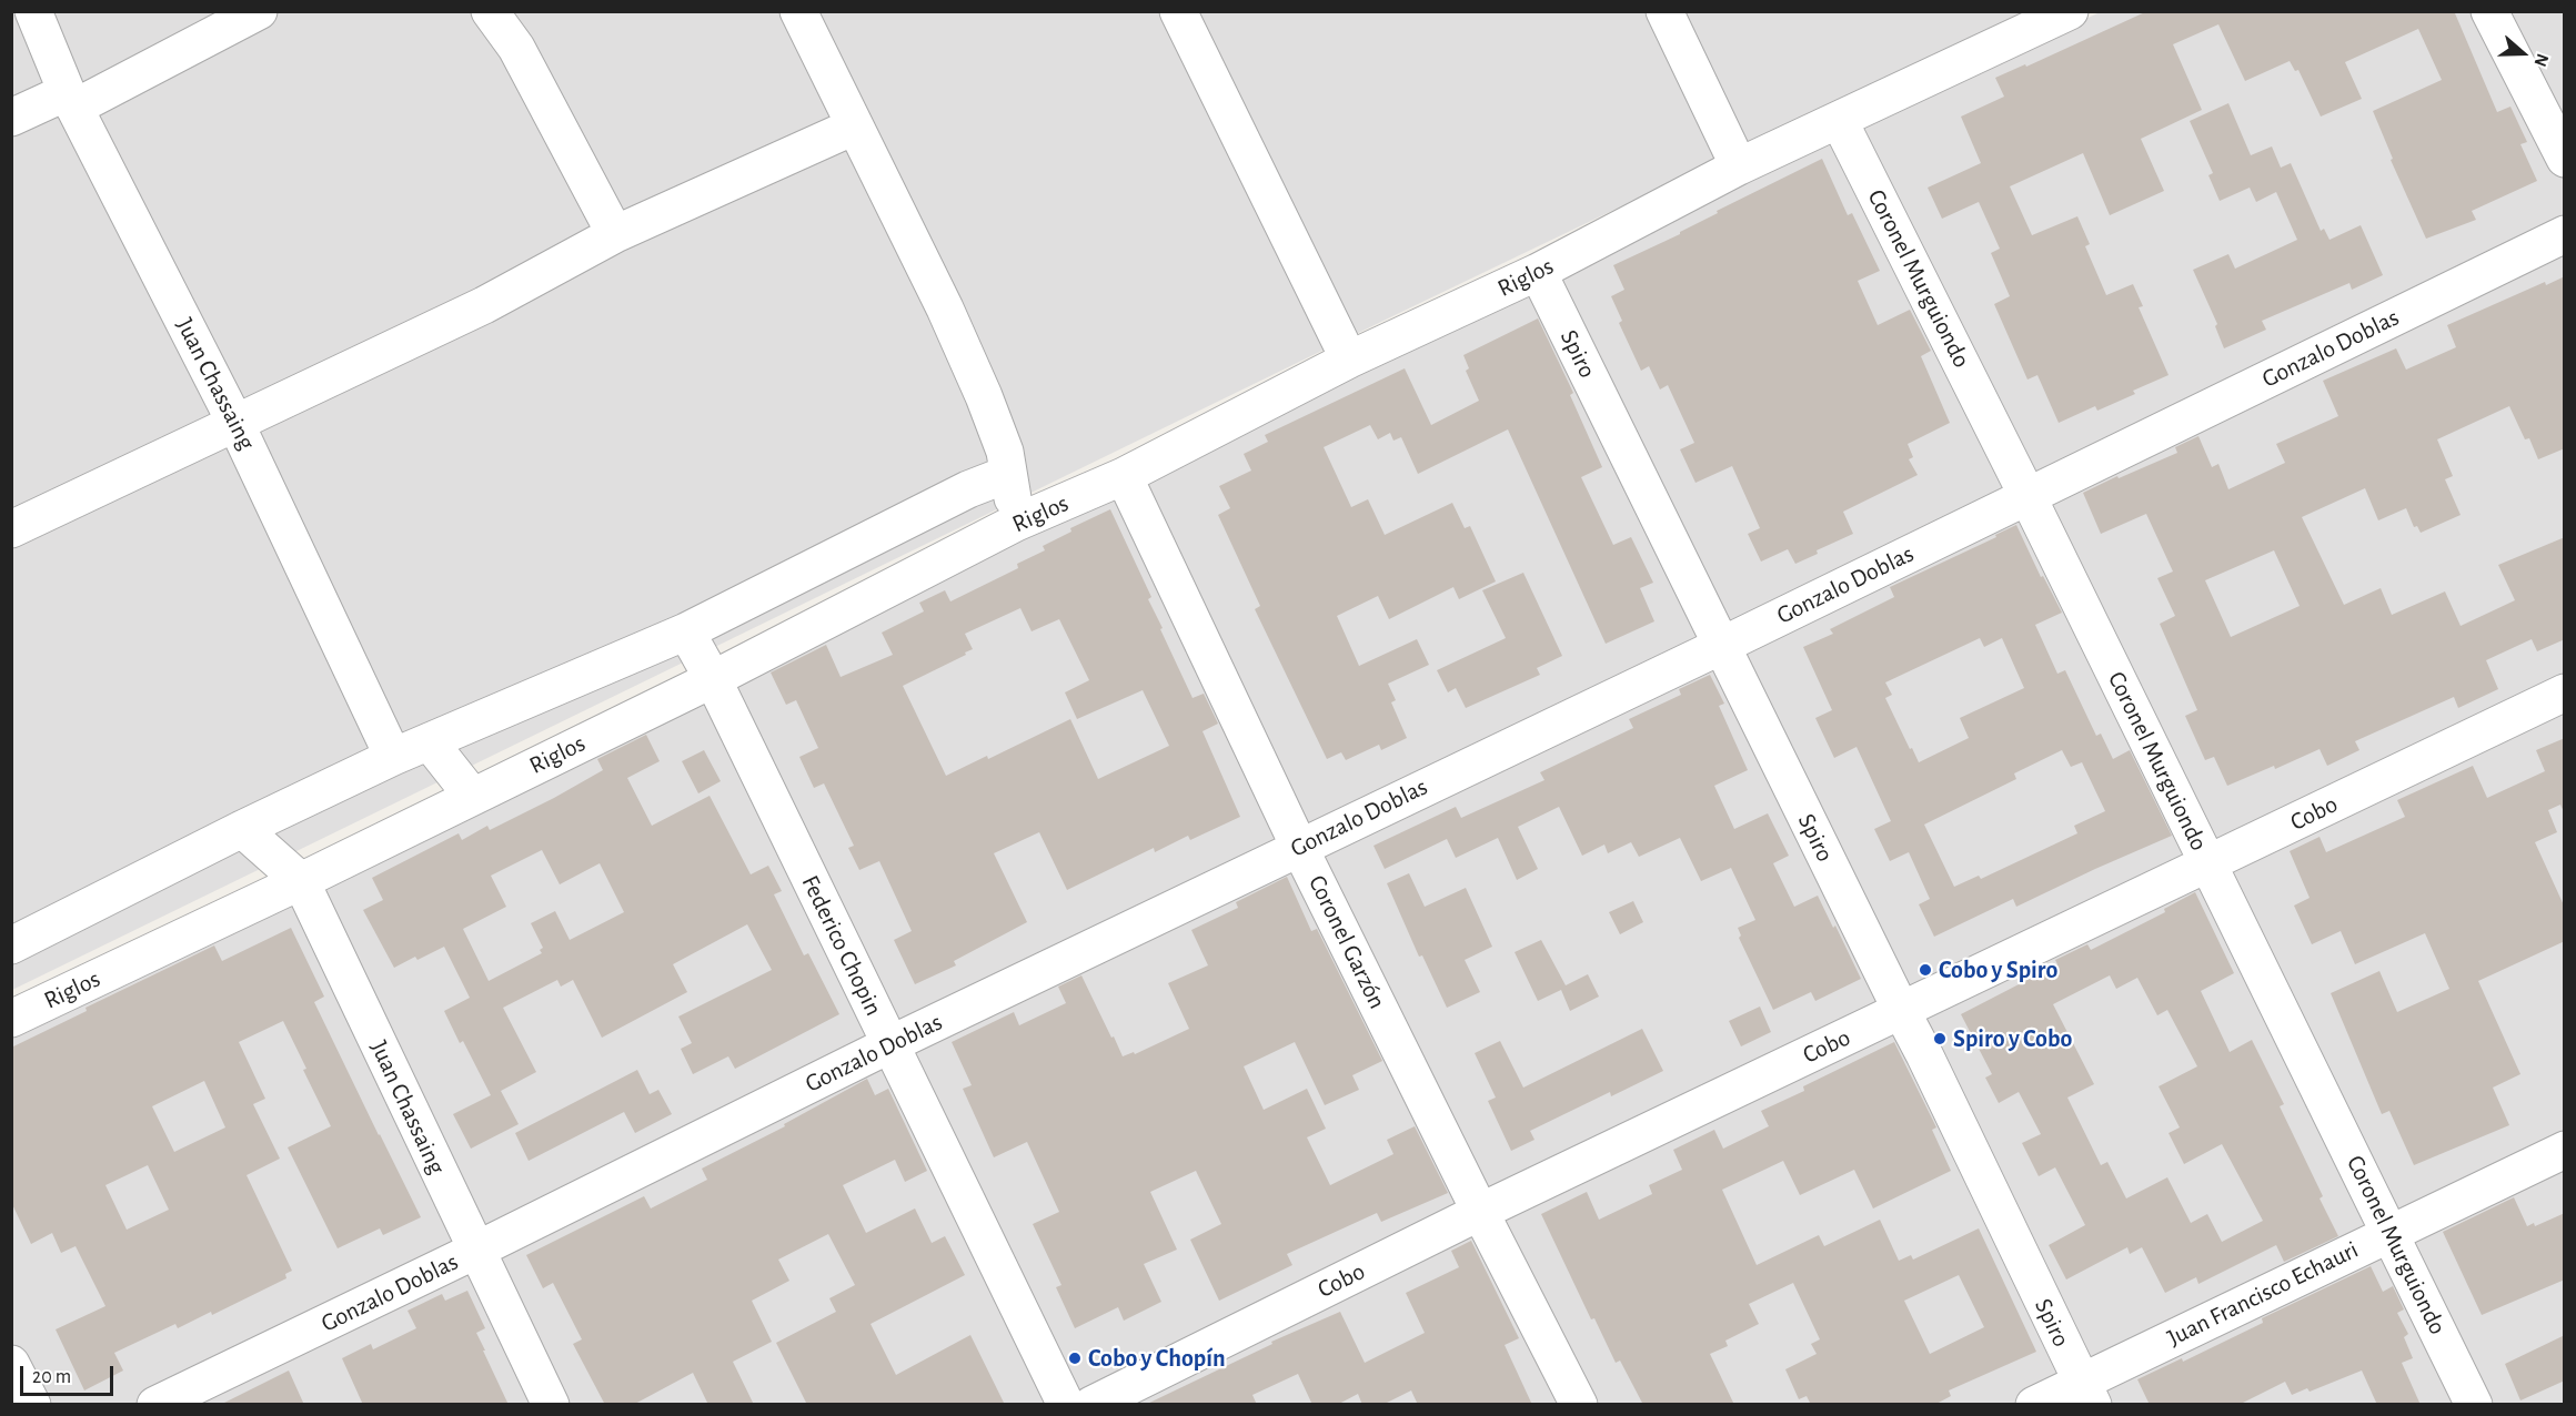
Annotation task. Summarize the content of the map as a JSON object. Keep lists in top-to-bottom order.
{
  "streets": {
    "street": [
      "Riglos",
      "Coronel Murguiondo",
      "Gonzalo Doblas",
      "Spiro",
      "Juan Chassaing",
      "Cobo",
      "Coronel Garzón",
      "Federico Chopin",
      "Juan Francisco Echauri"
    ]
  },
  "crossings": [
    ["Riglos", "Coronel Murguiondo"],
    ["Riglos", "Spiro"],
    ["Riglos", "Juan Chassaing"],
    ["Riglos", "Coronel Garzón"],
    ["Riglos", "Federico Chopin"],
    ["Coronel Murguiondo", "Gonzalo Doblas"],
    ["Coronel Murguiondo", "Cobo"],
    ["Coronel Murguiondo", "Juan Francisco Echauri"],
    ["Gonzalo Doblas", "Spiro"],
    ["Gonzalo Doblas", "Juan Chassaing"],
    ["Gonzalo Doblas", "Coronel Garzón"],
    ["Gonzalo Doblas", "Federico Chopin"],
    ["Spiro", "Cobo"],
    ["Spiro", "Juan Francisco Echauri"],
    ["Cobo", "Coronel Garzón"]
  ],
  "places": ["Cobo y Spiro", "Spiro y Cobo", "Cobo y Chopín"],
  "scale_bar": "20 m",
  "north": "right"
}
